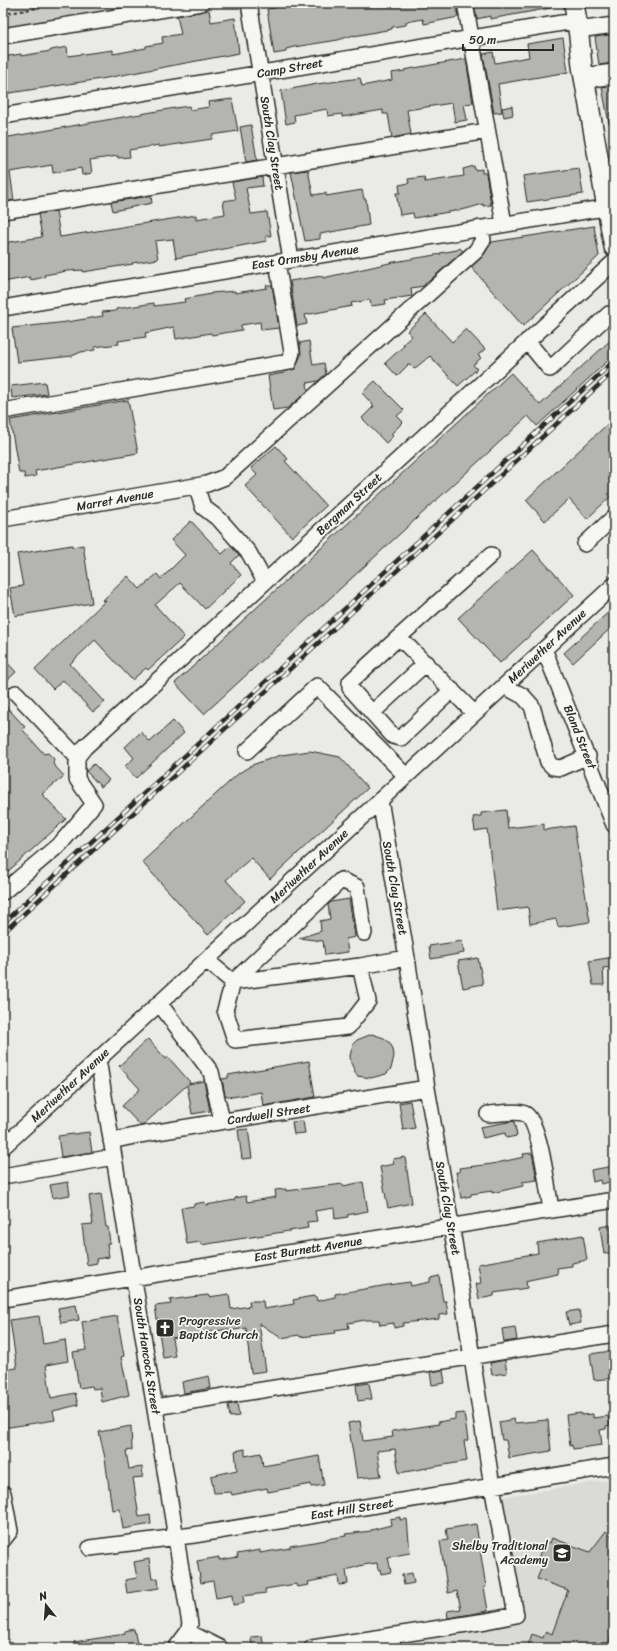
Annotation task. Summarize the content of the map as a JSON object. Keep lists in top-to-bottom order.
{
  "streets": {
    "street": [
      "Camp Street",
      "South Clay Street",
      "East Ormsby Avenue",
      "Marret Avenue",
      "Bergman Street",
      "Meriwether Avenue",
      "Bland Street",
      "Cardwell Street",
      "East Burnett Avenue",
      "South Hancock Street",
      "East Hill Street"
    ]
  },
  "crossings": [
    ["Camp Street", "South Clay Street"],
    ["South Clay Street", "East Ormsby Avenue"],
    ["South Clay Street", "Meriwether Avenue"],
    ["South Clay Street", "Cardwell Street"],
    ["South Clay Street", "East Burnett Avenue"],
    ["South Clay Street", "East Hill Street"],
    ["East Ormsby Avenue", "Marret Avenue"],
    ["Meriwether Avenue", "Bland Street"],
    ["Meriwether Avenue", "South Hancock Street"],
    ["Cardwell Street", "South Hancock Street"],
    ["East Burnett Avenue", "South Hancock Street"],
    ["South Hancock Street", "East Hill Street"]
  ],
  "places": {
    "church": ["Progressive Baptist Church"],
    "school or university": ["Shelby Traditional Academy"]
  },
  "scale_bar": "50 m",
  "north": "top"
}
